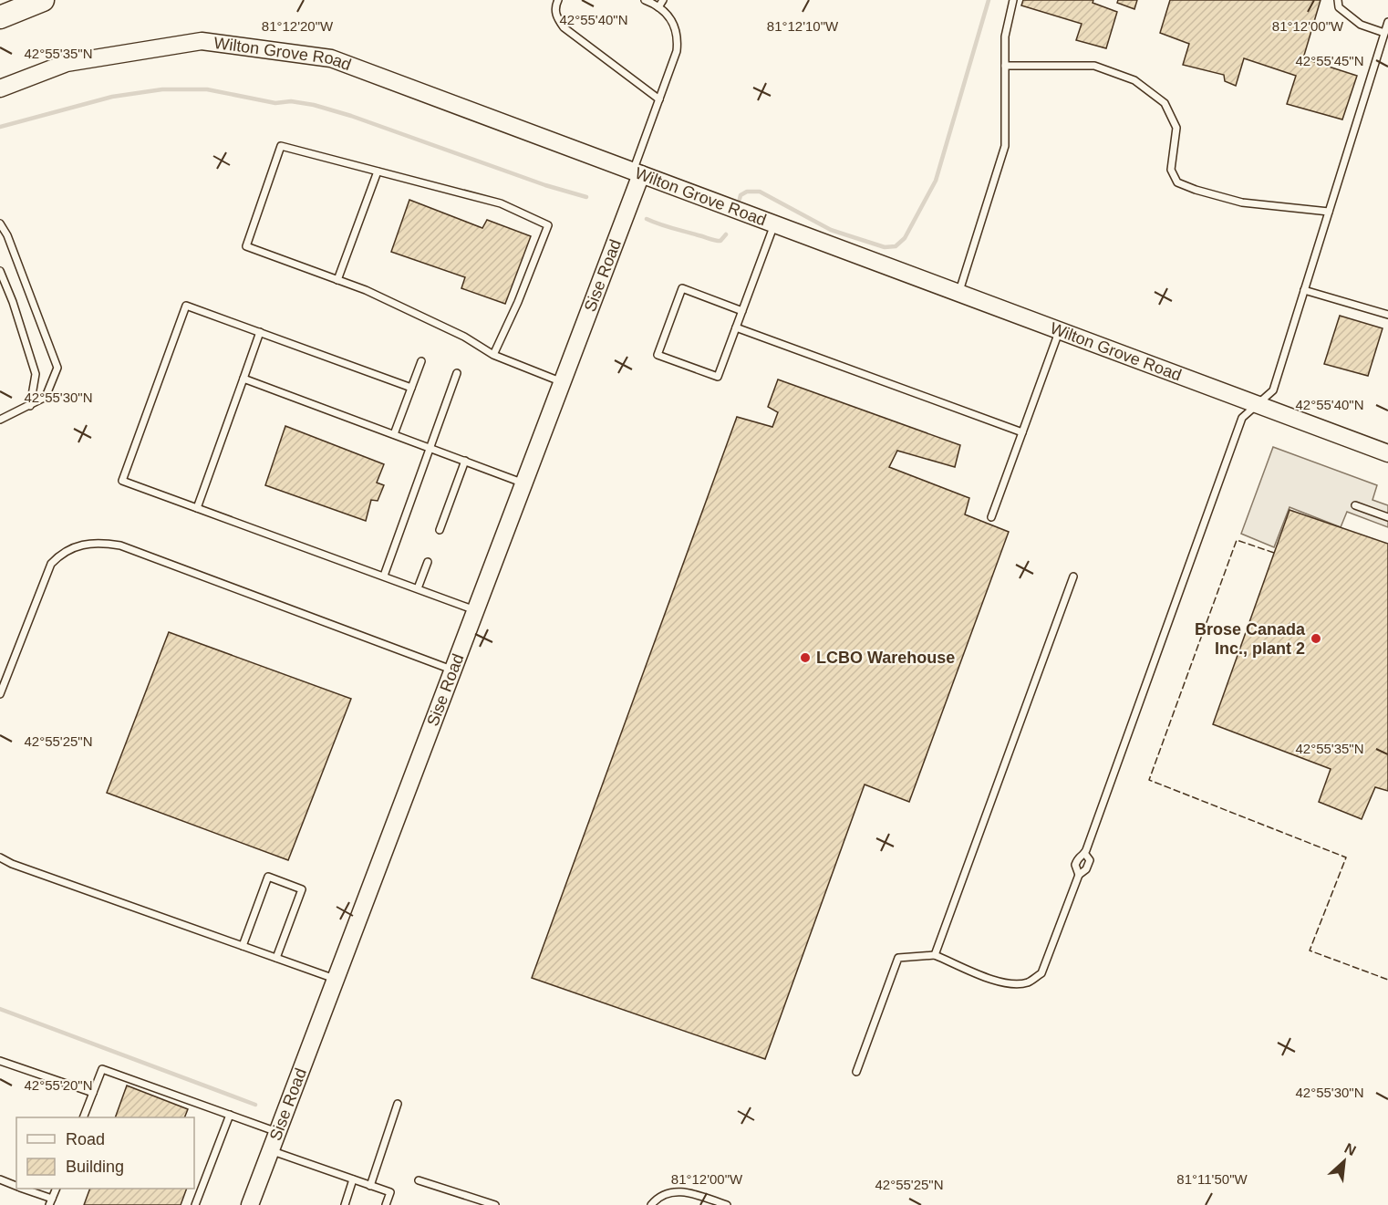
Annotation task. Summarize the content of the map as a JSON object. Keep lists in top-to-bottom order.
{
  "streets": {
    "main road": ["Wilton Grove Road", "Sise Road"]
  },
  "crossings": [
    ["Wilton Grove Road", "Sise Road"]
  ],
  "places": ["Brose Canada Inc., plant 2", "LCBO Warehouse"],
  "legend": ["Road", "Building"],
  "north": "top right",
  "coordinates": [
    "42°55'40\"N",
    "81°12'20\"W",
    "81°12'10\"W",
    "81°12'00\"W",
    "42°55'35\"N",
    "42°55'45\"N",
    "42°55'30\"N",
    "42°55'25\"N",
    "42°55'20\"N",
    "81°11'50\"W"
  ]
}
